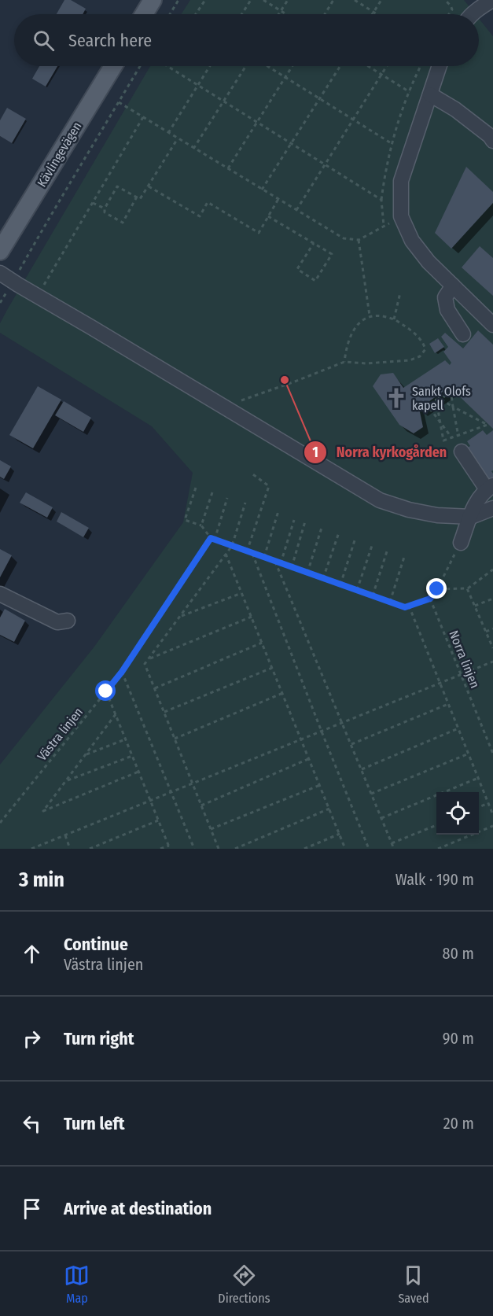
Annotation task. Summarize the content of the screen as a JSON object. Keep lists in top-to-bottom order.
{
  "streets": {
    "main road": ["Kävlingevägen"],
    "path": ["Norra linjen", "Västra linjen"]
  },
  "places": {
    "other": ["Norra kyrkogården"],
    "church": ["Sankt Olofs kapell"]
  },
  "page": {
    "search": "Search here",
    "heading": ["3 min", "Walk · 190 m"],
    "list": [
      ["Continue", "Västra linjen", "80 m"],
      ["Turn right", "90 m"],
      ["Turn left", "20 m"],
      "Arrive at destination"
    ],
    "nav": ["Map", "Directions", "Saved"]
  }
}
